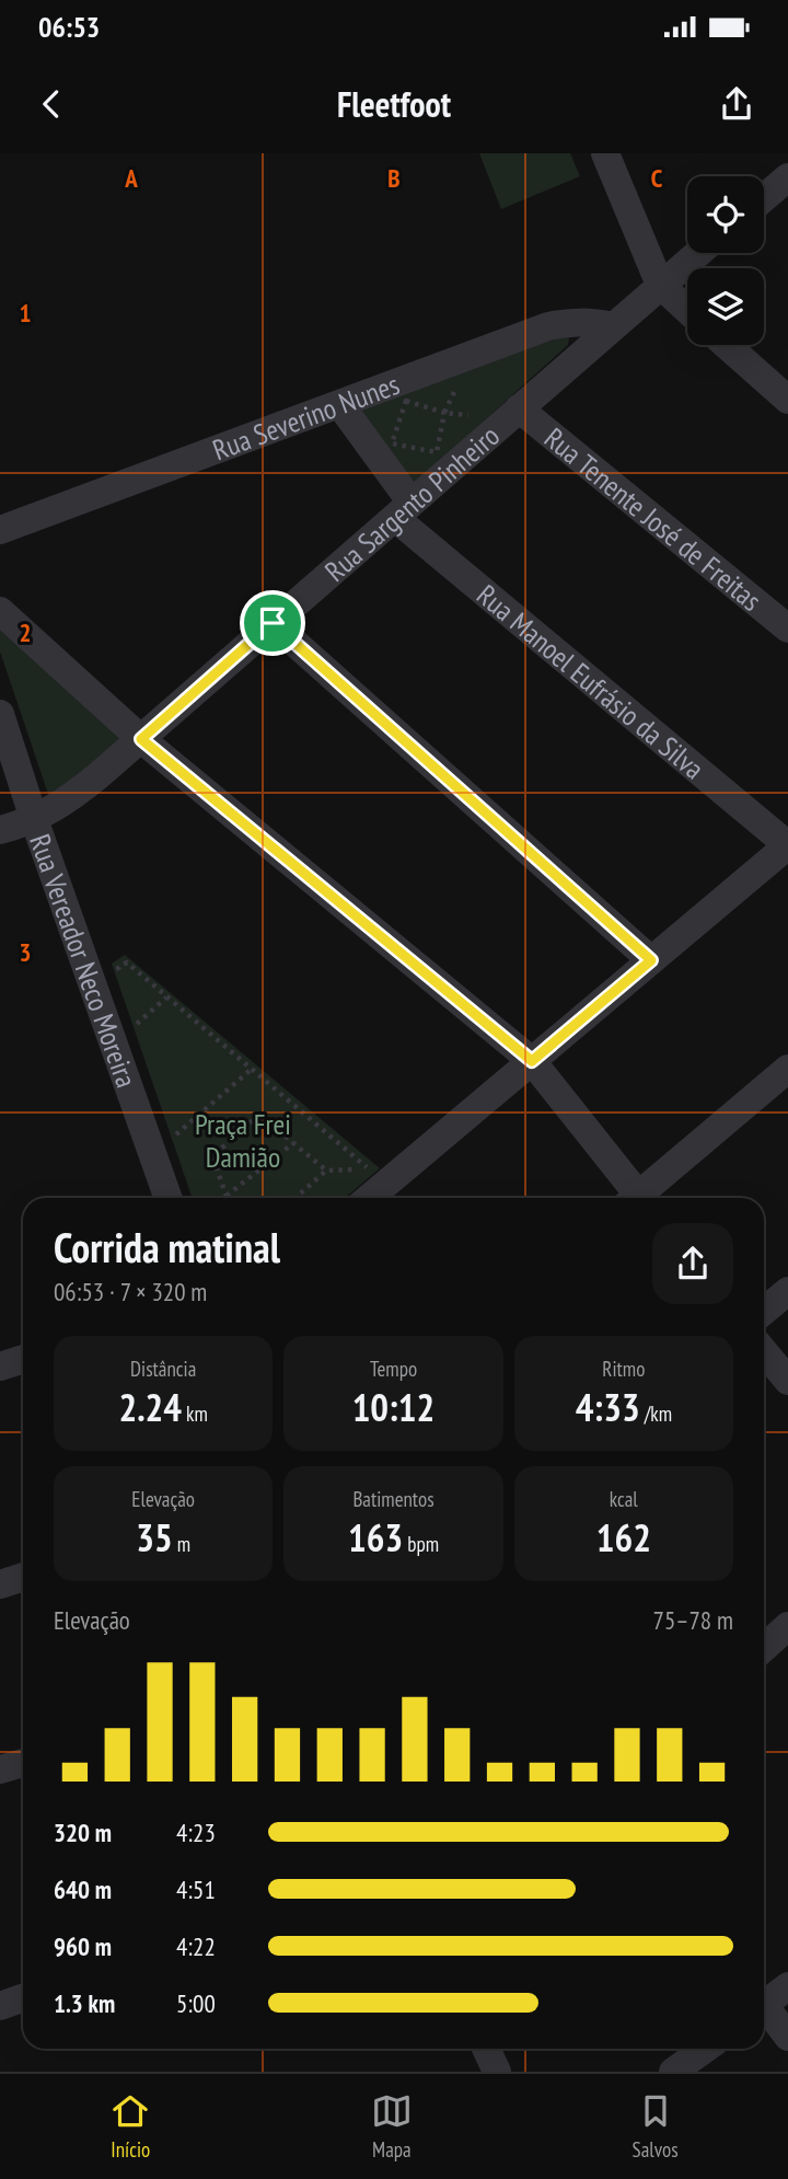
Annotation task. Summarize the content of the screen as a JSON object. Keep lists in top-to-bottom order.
{
  "streets": {
    "street": [
      "Rua Severino Nunes",
      "Rua Sargento Pinheiro",
      "Rua Tenente José de Freitas",
      "Rua Manoel Eufrásio da Silva",
      "Rua Vereador Neco Moreira"
    ]
  },
  "crossings": [
    ["Rua Severino Nunes", "Rua Sargento Pinheiro"],
    ["Rua Severino Nunes", "Rua Manoel Eufrásio da Silva"],
    ["Rua Sargento Pinheiro", "Rua Tenente José de Freitas"],
    ["Rua Sargento Pinheiro", "Rua Manoel Eufrásio da Silva"],
    ["Rua Sargento Pinheiro", "Rua Vereador Neco Moreira"]
  ],
  "parks": ["Praça Frei Damião"],
  "page": {
    "status": "06:53",
    "header": "Fleetfoot",
    "heading": ["Corrida matinal", "06:53 · 7 × 320 m"],
    "stats": [
      ["Distância", "2.24 km"],
      ["Tempo", "10:12"],
      ["Ritmo", "4:33 /km"],
      ["Elevação", "35 m"],
      ["Batimentos", "163 bpm"],
      ["kcal", "162"]
    ],
    "chart": ["Elevação", "75–78 m"],
    "list": [
      {
        "name": "320 m",
        "note": "4:23"
      },
      {
        "name": "640 m",
        "note": "4:51"
      },
      {
        "name": "960 m",
        "note": "4:22"
      },
      {
        "name": "1.3 km",
        "note": "5:00"
      }
    ],
    "tabs": ["Início", "Mapa", "Salvos"]
  },
  "grid": {
    "columns": ["A", "B", "C"],
    "rows": ["1", "2", "3"]
  }
}
